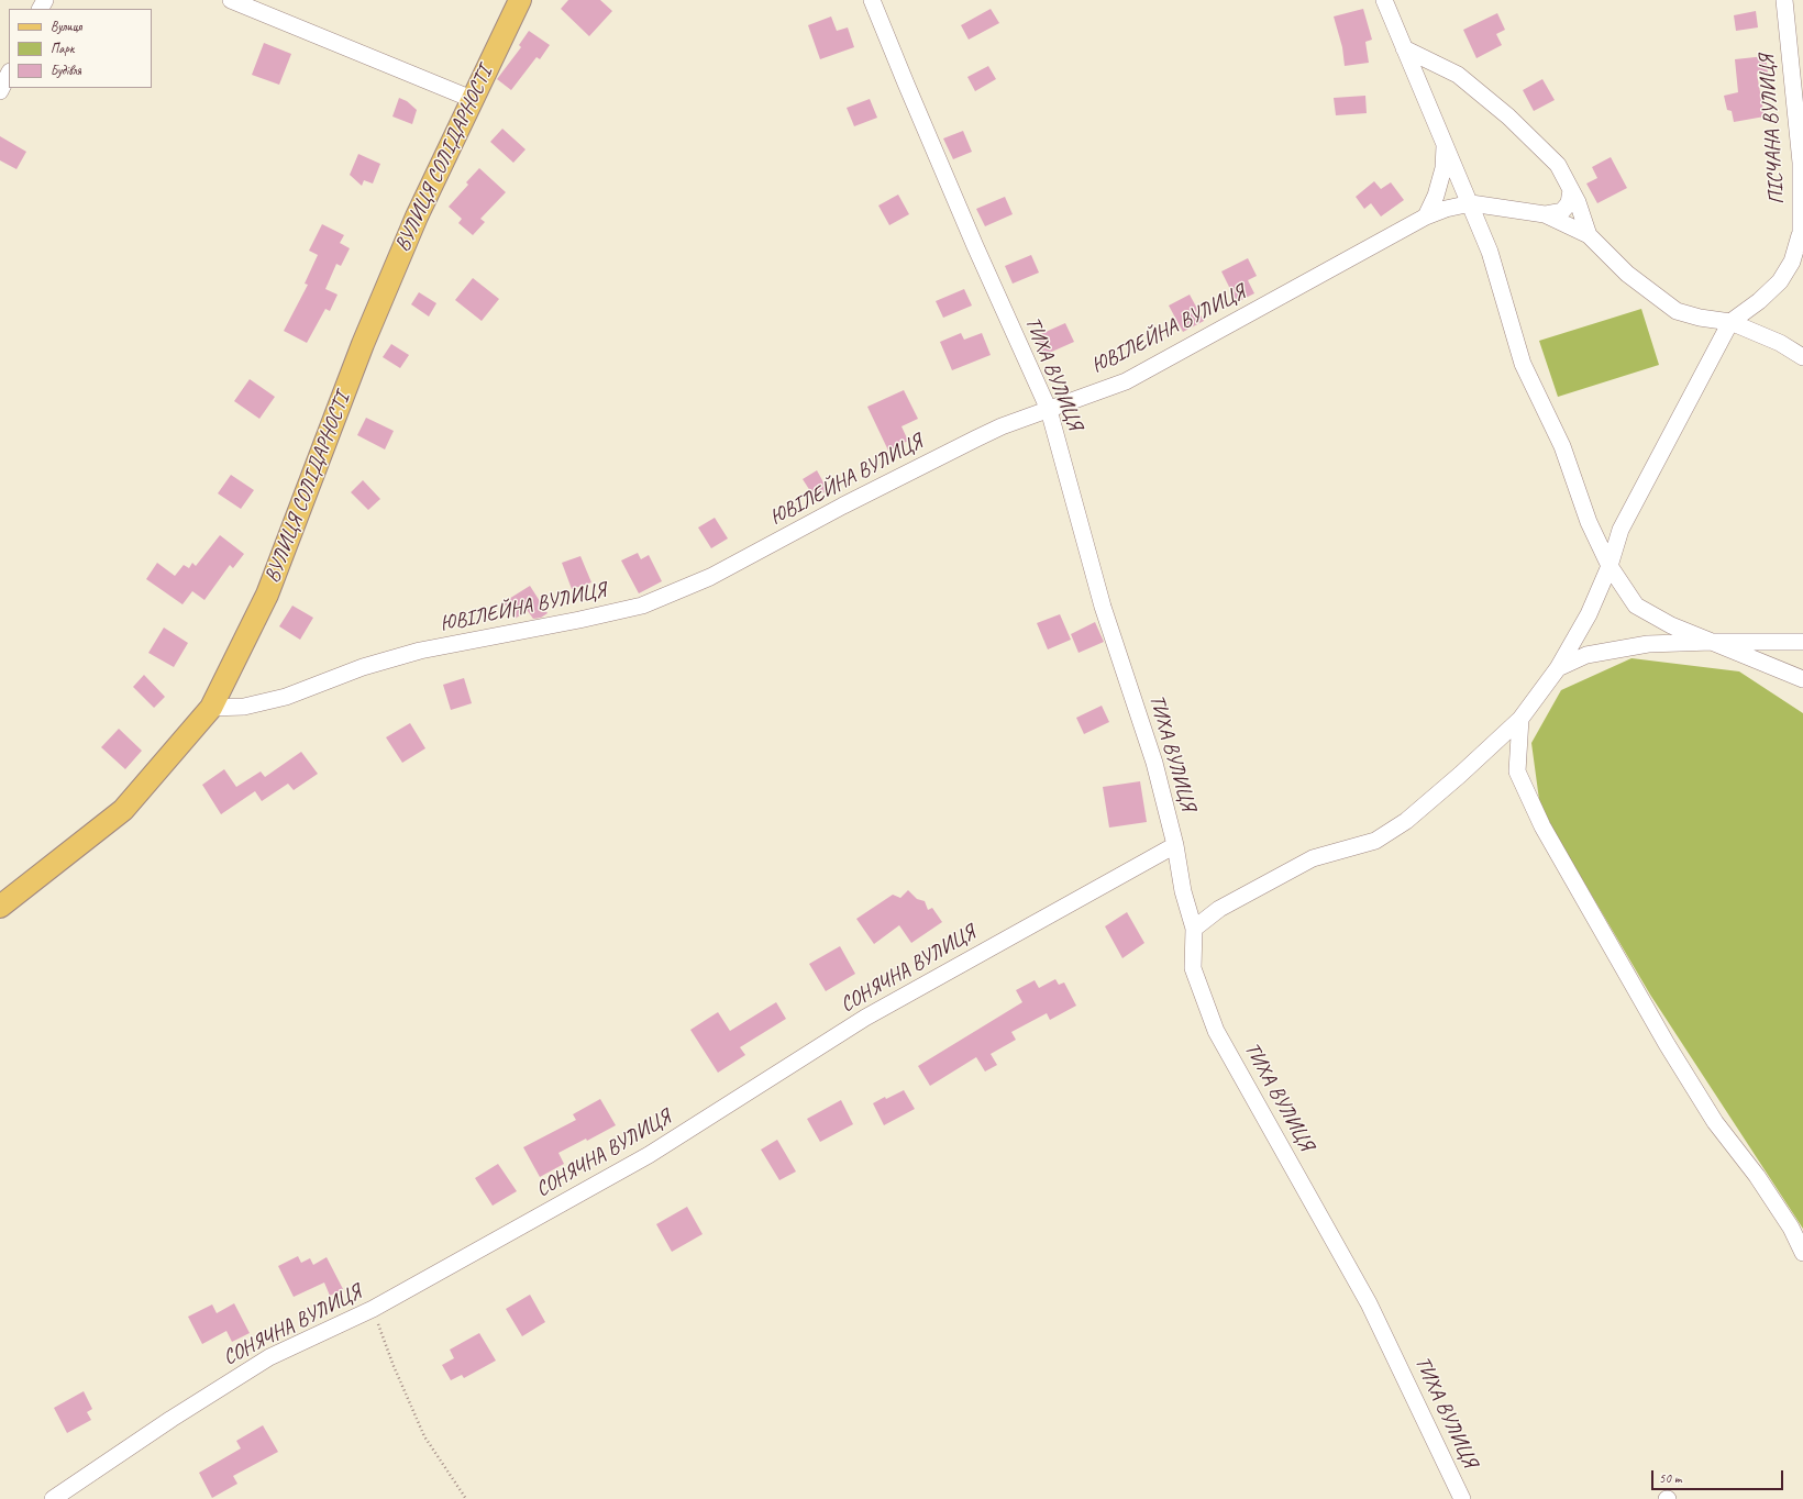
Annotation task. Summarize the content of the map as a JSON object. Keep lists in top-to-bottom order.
{
  "streets": {
    "main road": ["ВУЛИЦЯ СОЛІДАРНОСТІ"],
    "street": [
      "ПІСЧАНА ВУЛИЦЯ",
      "ЮВІЛЕЙНА ВУЛИЦЯ",
      "ТИХА ВУЛИЦЯ",
      "СОНЯЧНА ВУЛИЦЯ"
    ]
  },
  "crossings": [
    ["ВУЛИЦЯ СОЛІДАРНОСТІ", "ЮВІЛЕЙНА ВУЛИЦЯ"],
    ["ЮВІЛЕЙНА ВУЛИЦЯ", "ТИХА ВУЛИЦЯ"],
    ["ТИХА ВУЛИЦЯ", "СОНЯЧНА ВУЛИЦЯ"]
  ],
  "legend": ["Вулиця", "Парк", "Будівля"],
  "scale_bar": "50 m"
}
